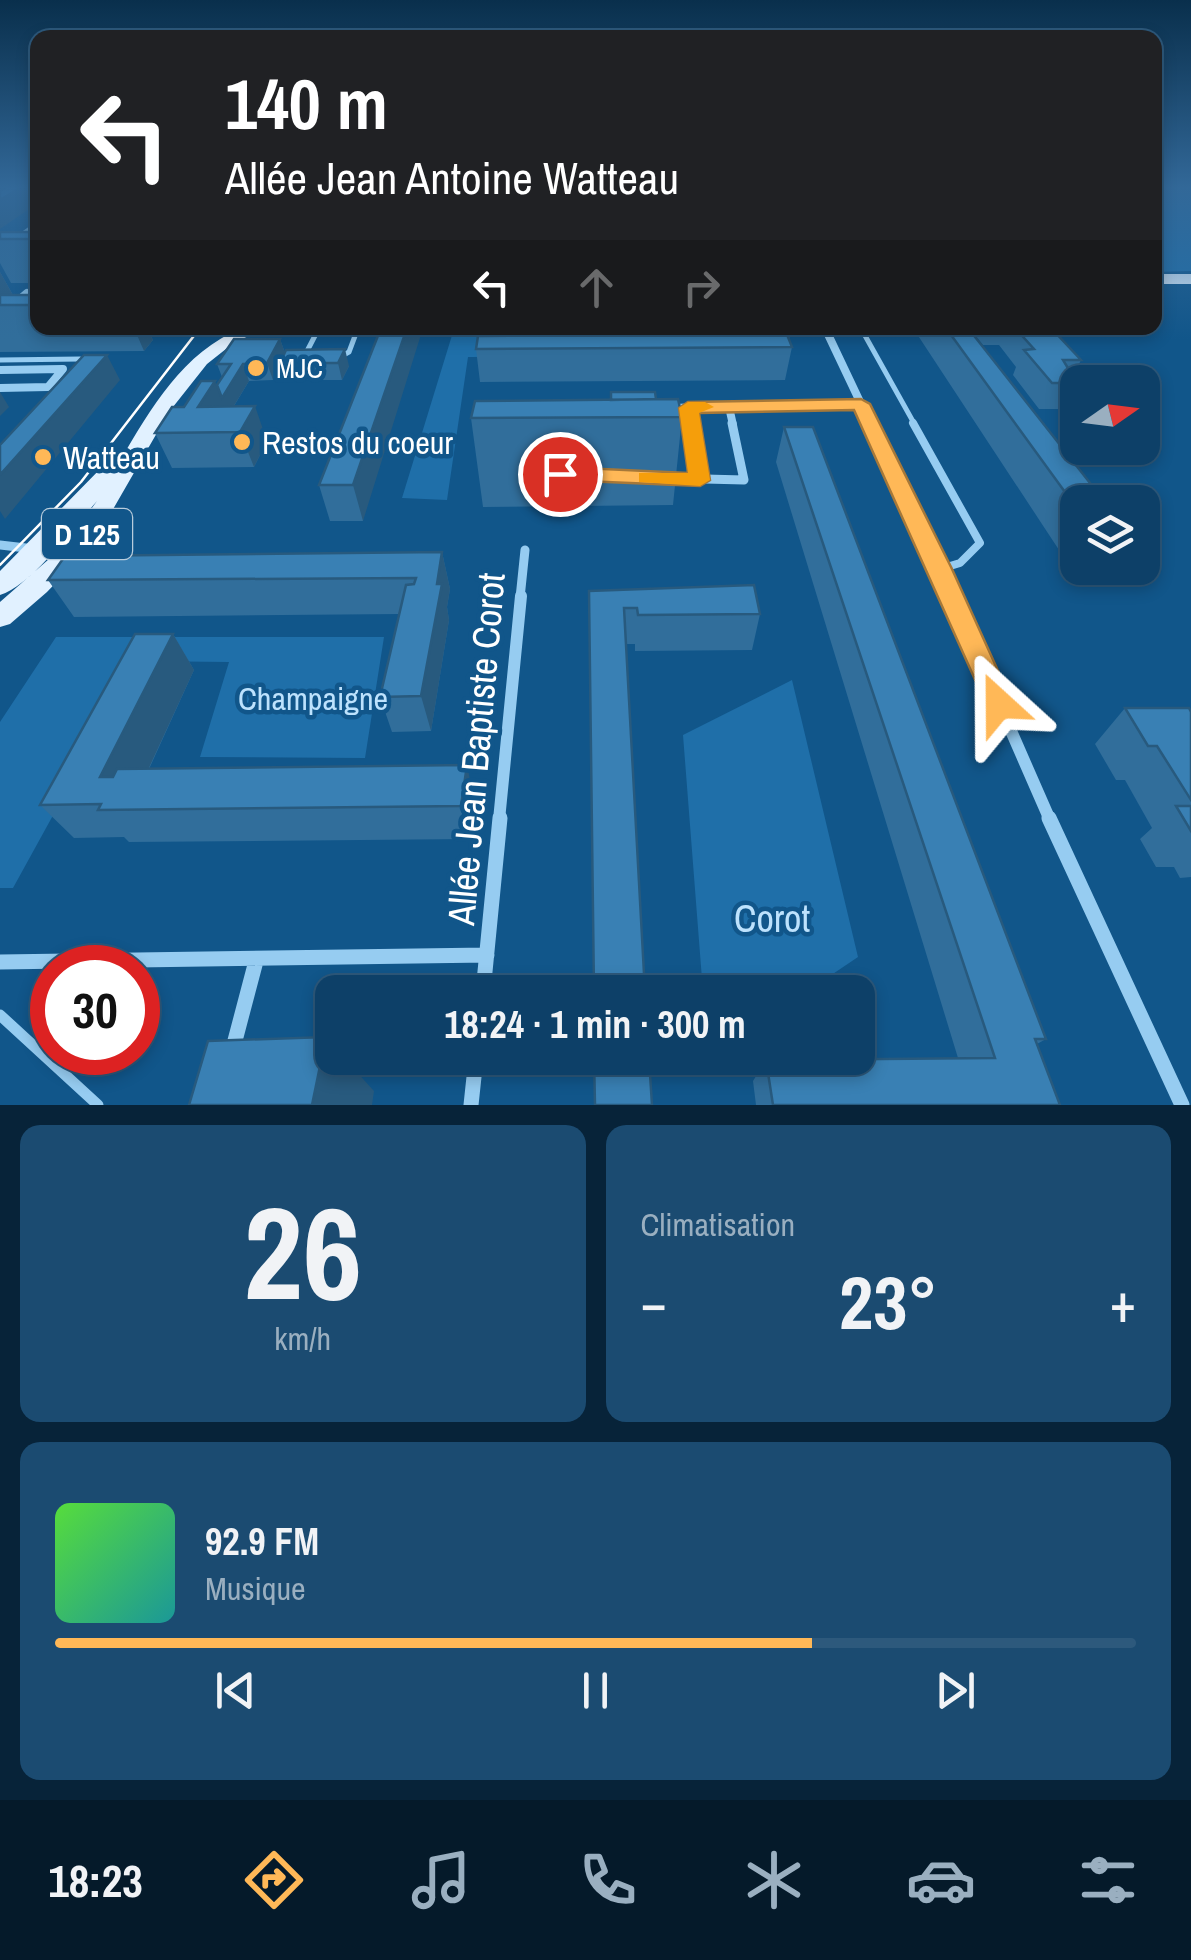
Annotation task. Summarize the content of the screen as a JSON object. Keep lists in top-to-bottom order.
{
  "streets": {
    "main road": ["D 125"],
    "street": ["Allée Jean Baptiste Corot"]
  },
  "parks": ["Champaigne", "Corot"],
  "places": ["MJC", "Restos du coeur", "Watteau"],
  "north": "right",
  "page": {
    "turn": ["140 m", "Allée Jean Antoine Watteau"],
    "limit": "30",
    "trip": "18:24 · 1 min · 300 m",
    "tile": [
      ["26", "km/h"],
      "Climatisation"
    ],
    "heat": ["−", "23°", "+"],
    "song": ["92.9 FM", "Musique"],
    "tabs": "18:23"
  }
}
